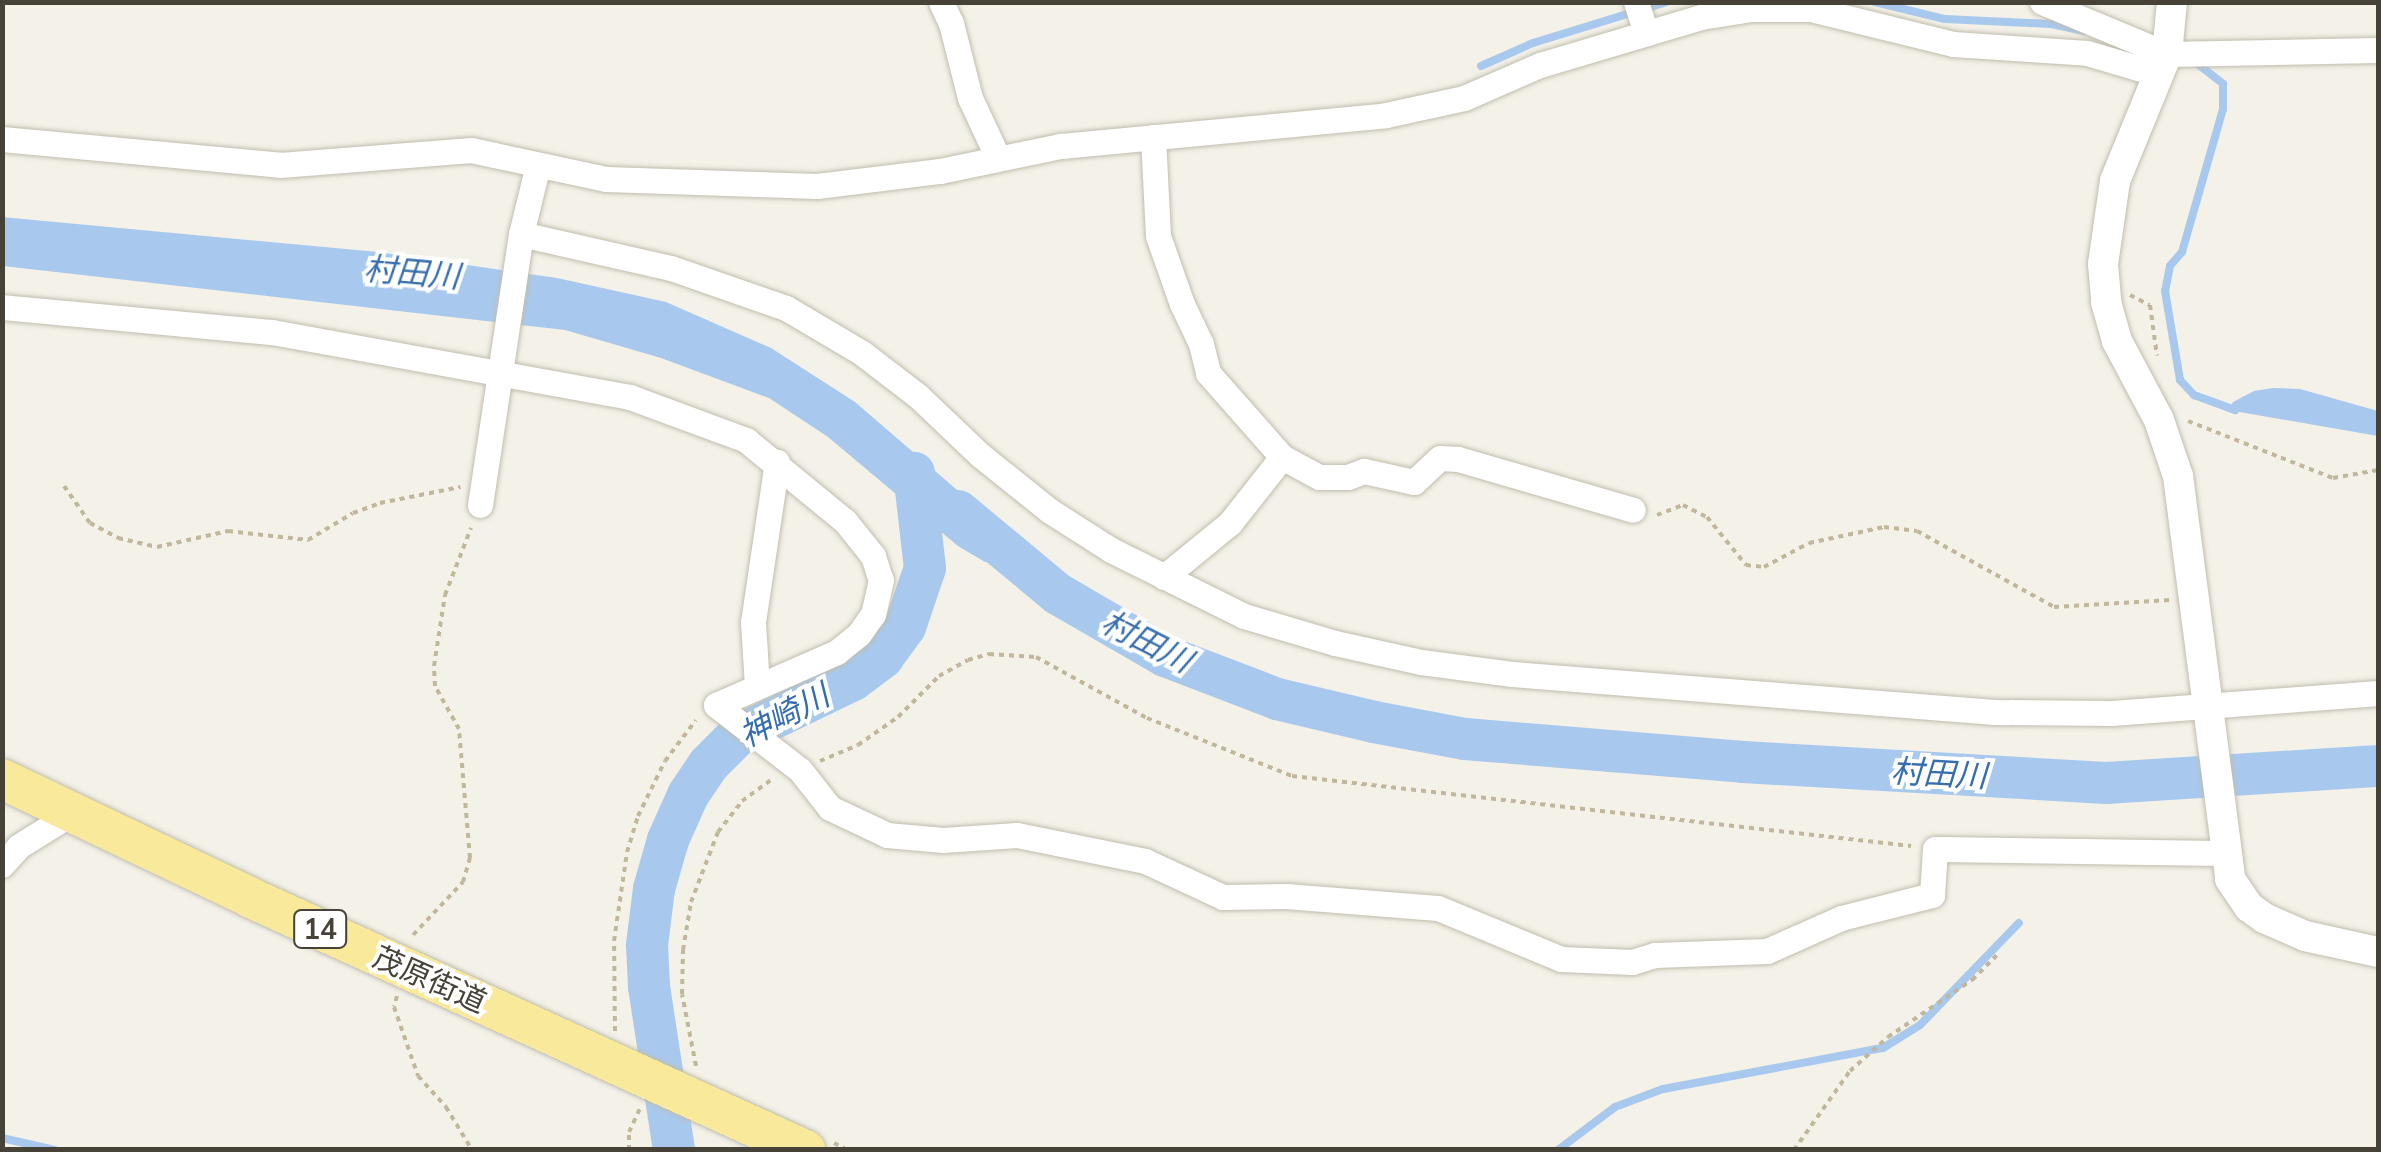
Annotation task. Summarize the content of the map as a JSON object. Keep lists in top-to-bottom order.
{
  "streets": {
    "main road": ["14", "茂原街道"]
  },
  "water": ["村田川", "神崎川"]
}
